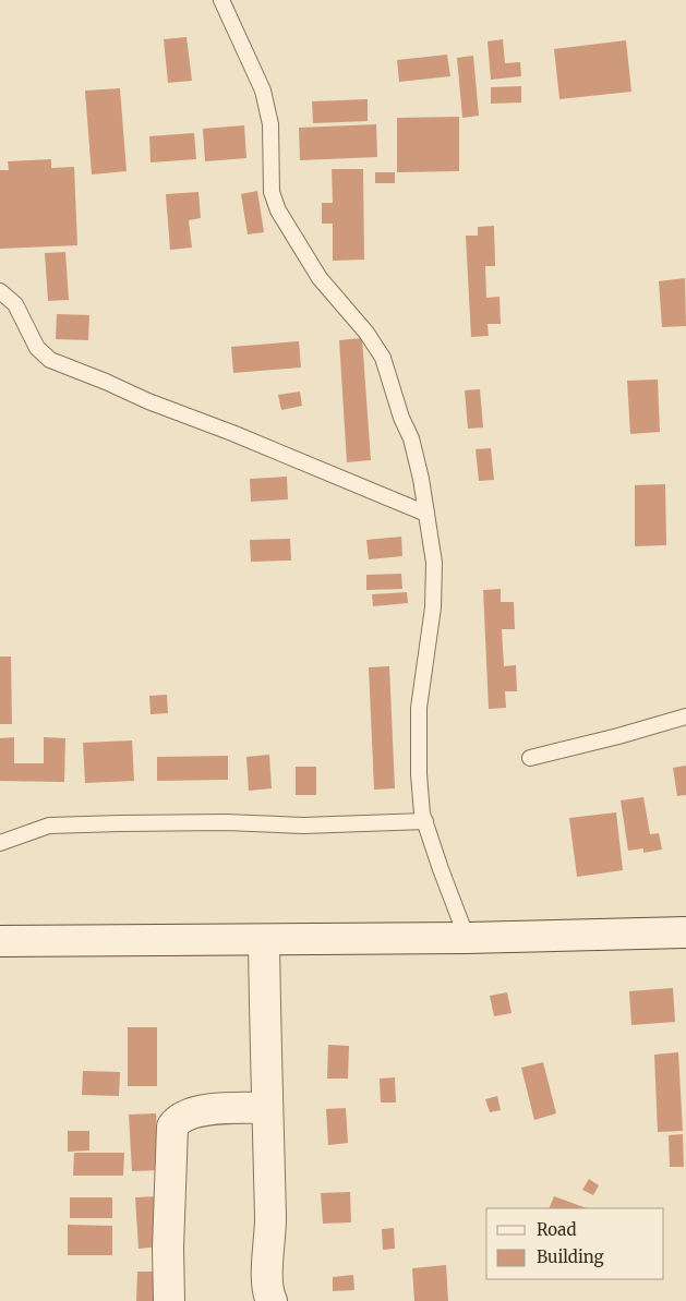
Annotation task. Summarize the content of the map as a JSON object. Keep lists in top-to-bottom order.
{
  "legend": ["Road", "Building"]
}
